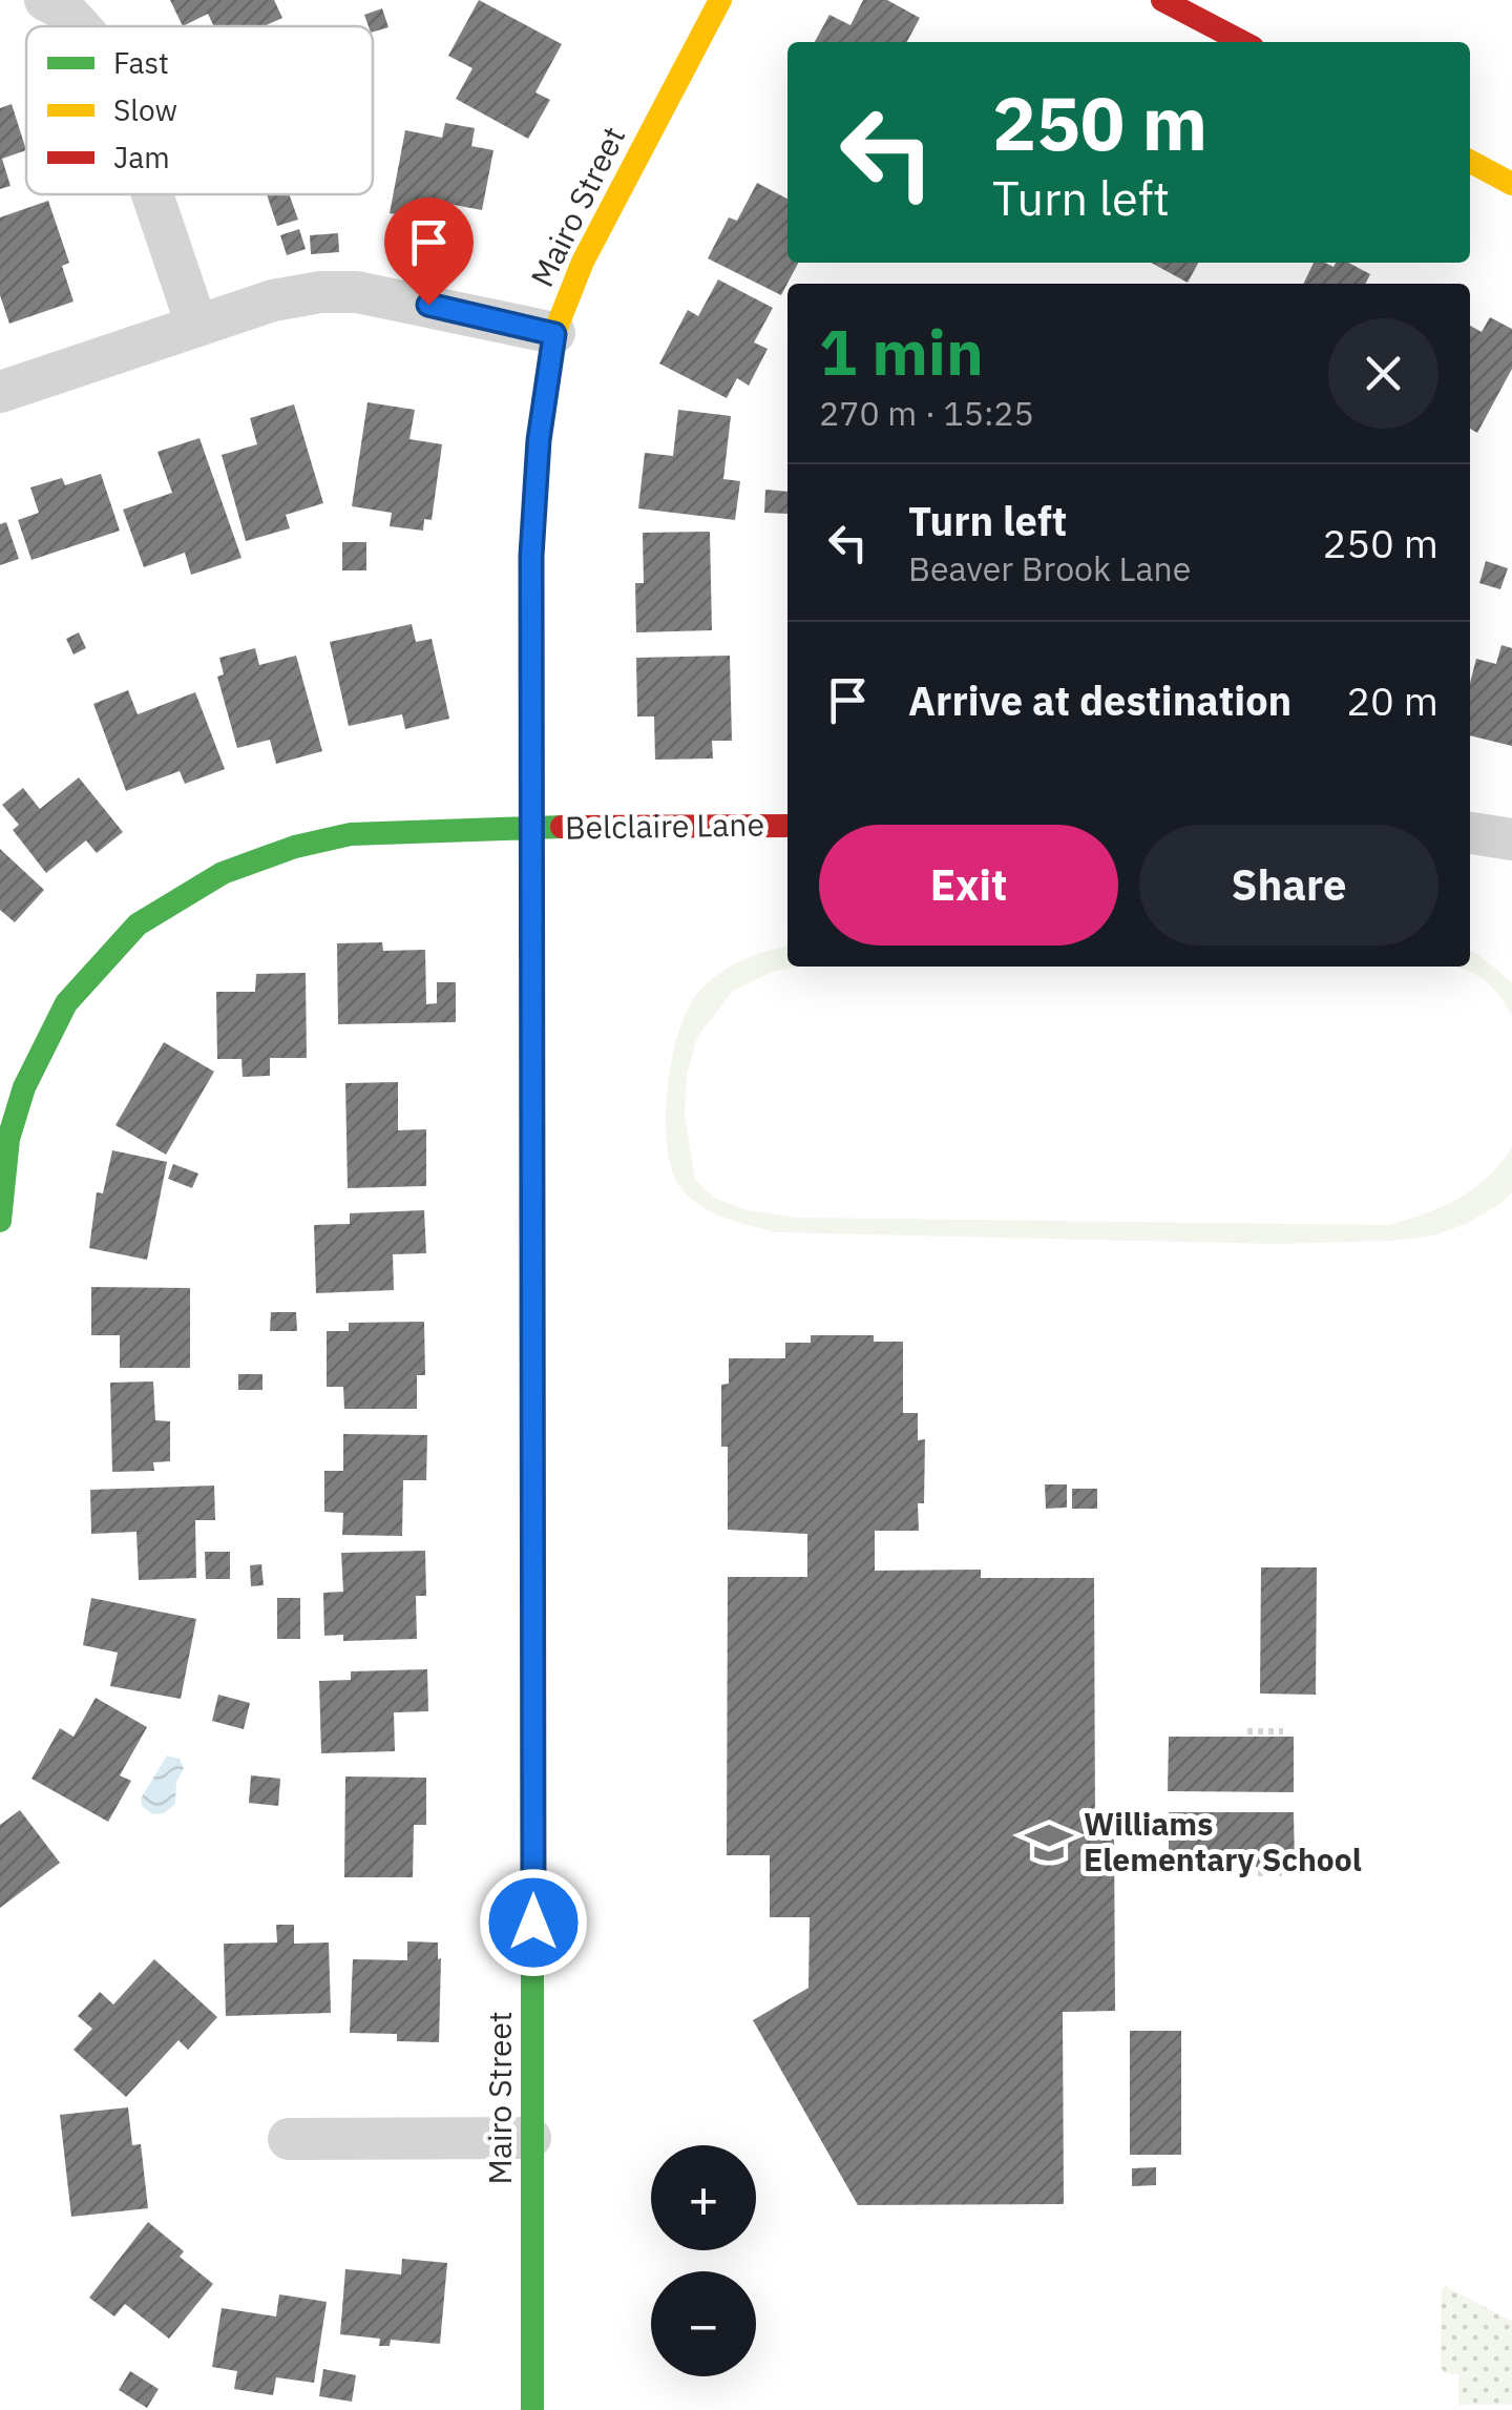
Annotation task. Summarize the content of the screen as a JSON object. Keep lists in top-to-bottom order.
{
  "streets": {
    "street": ["Mairo Street", "Belclaire Lane"]
  },
  "crossings": [
    ["Mairo Street", "Belclaire Lane"]
  ],
  "places": {
    "school or university": ["Williams Elementary School"]
  },
  "legend": ["Fast", "Slow", "Jam"],
  "page": {
    "turn": ["250 m", "Turn left"],
    "heading": ["1 min", "270 m · 15:25"],
    "list": [
      {
        "name": "Turn left",
        "note": "Beaver Brook Lane",
        "value": "250 m"
      },
      {
        "name": "Arrive at destination",
        "value": "20 m"
      }
    ],
    "buttons": ["Exit", "Share"],
    "map_buttons": ["+", "−"]
  }
}
